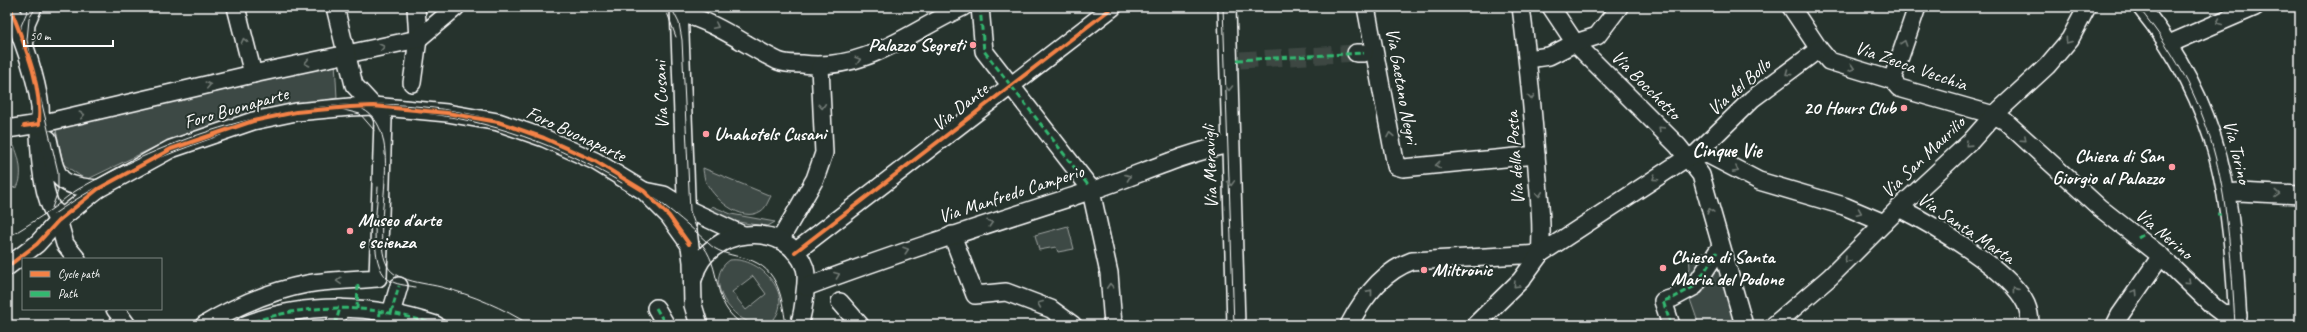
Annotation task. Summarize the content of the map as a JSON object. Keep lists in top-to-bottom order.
{
  "streets": {
    "street": [
      "Via Zecca Vecchia",
      "Via Bocchetto",
      "Via Gaetano Negri",
      "Via del Bollo",
      "Via Cusani",
      "Via Dante",
      "Foro Buonaparte",
      "Via Torino",
      "Via San Maurilio",
      "Via della Posta",
      "Via Meravigli",
      "Via Manfredo Camperio",
      "Via Santa Marta",
      "Via Nerino"
    ]
  },
  "crossings": [
    ["Via Zecca Vecchia", "Via del Bollo"],
    ["Via Zecca Vecchia", "Via San Maurilio"],
    ["Via Zecca Vecchia", "Via Nerino"],
    ["Via Bocchetto", "Via del Bollo"],
    ["Via Gaetano Negri", "Via della Posta"],
    ["Via del Bollo", "Via della Posta"],
    ["Via Cusani", "Foro Buonaparte"],
    ["Via Dante", "Via Manfredo Camperio"],
    ["Via Torino", "Via Nerino"],
    ["Via San Maurilio", "Via Santa Marta"],
    ["Via San Maurilio", "Via Nerino"],
    ["Via Meravigli", "Via Manfredo Camperio"]
  ],
  "one_way": [
    "Via Bocchetto",
    "Via del Bollo",
    "Via San Maurilio",
    "Via della Posta",
    "Via Manfredo Camperio",
    "Via Santa Marta",
    "Via Nerino"
  ],
  "districts": ["Cinque Vie"],
  "places": [
    "Palazzo Segreti",
    "20 Hours Club",
    "Unahotels Cusani",
    "Chiesa di San Giorgio al Palazzo",
    "Museo d'arte e scienza",
    "Chiesa di Santa Maria del Podone",
    "Miltronic"
  ],
  "legend": ["Cycle path", "Path"],
  "scale_bar": "50 m"
}
